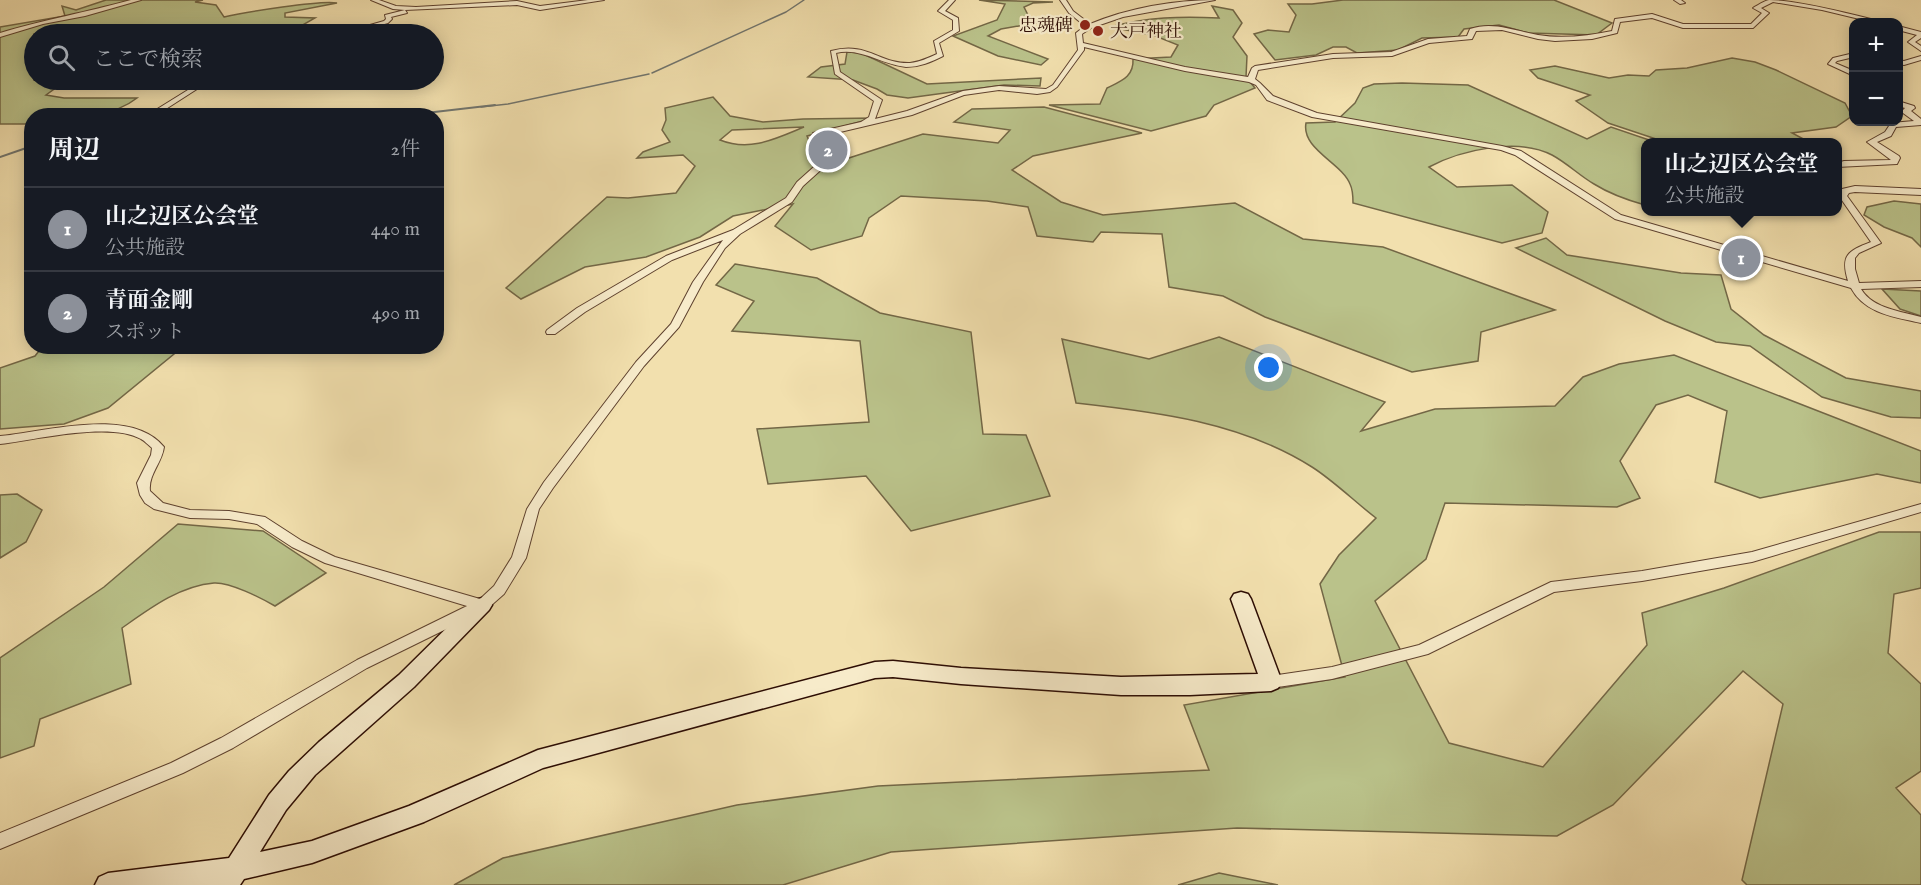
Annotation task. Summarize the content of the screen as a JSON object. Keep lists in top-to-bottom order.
{
  "places": ["忠魂碑", "大戸神社"],
  "page": {
    "map_buttons": ["+", "−"],
    "search": "ここで検索",
    "heading": ["周辺", "2件"],
    "pins": ["2", "1"],
    "popup": ["山之辺区公会堂", "公共施設"],
    "list": [
      {
        "mark": "1",
        "name": "山之辺区公会堂",
        "note": "公共施設",
        "value": "440 m"
      },
      {
        "mark": "2",
        "name": "青面金剛",
        "note": "スポット",
        "value": "490 m"
      }
    ]
  }
}
